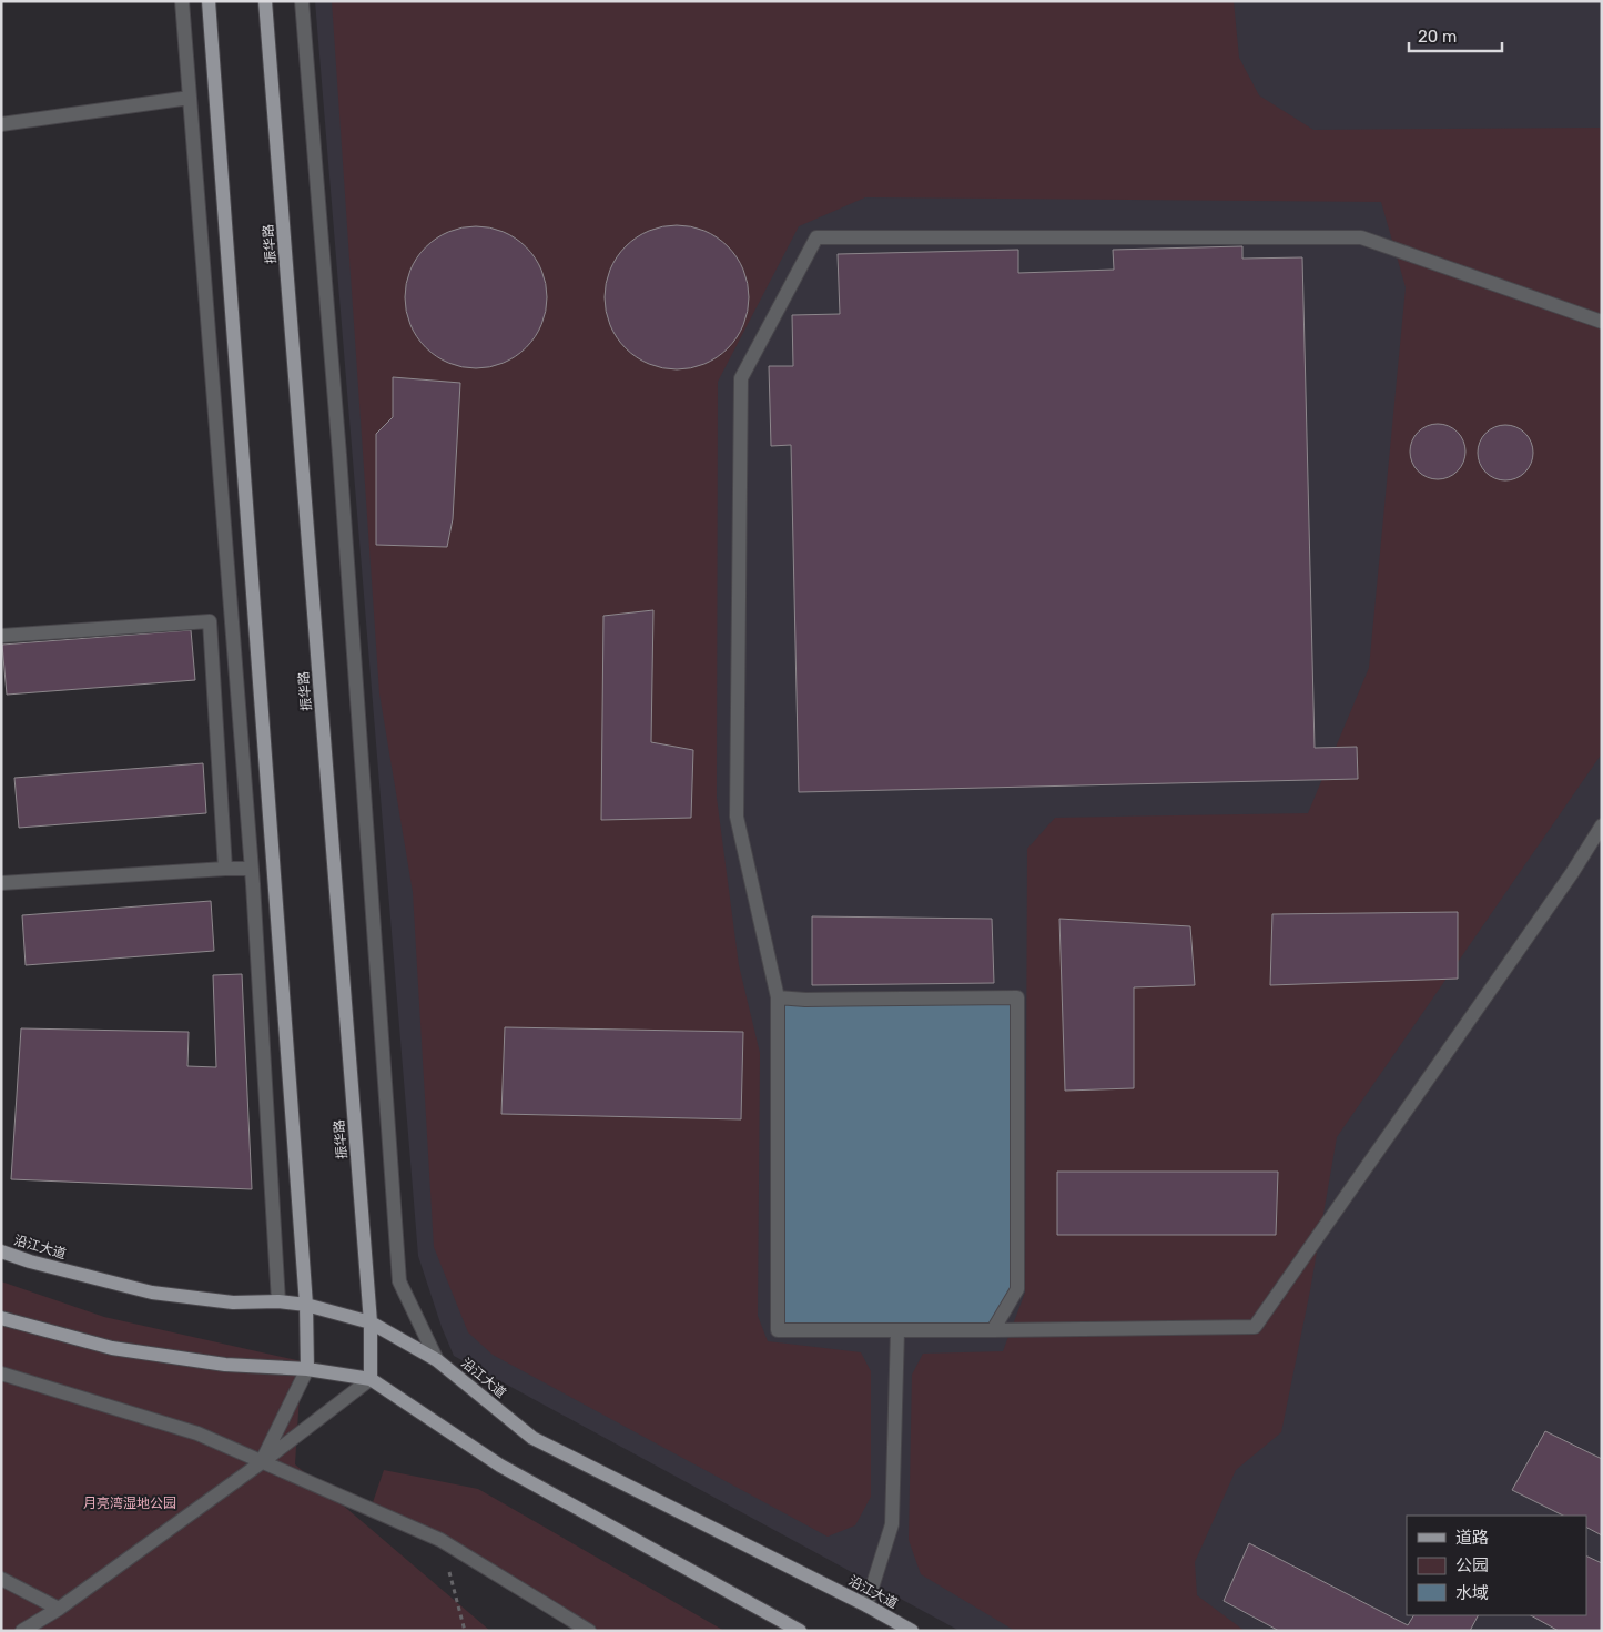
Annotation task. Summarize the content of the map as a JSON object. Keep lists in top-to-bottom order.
{
  "streets": {
    "main road": ["振华路", "沿江大道"]
  },
  "crossings": [
    ["振华路", "沿江大道"]
  ],
  "parks": ["月亮湾湿地公园"],
  "legend": ["道路", "公园", "水域"],
  "scale_bar": "20 m"
}
